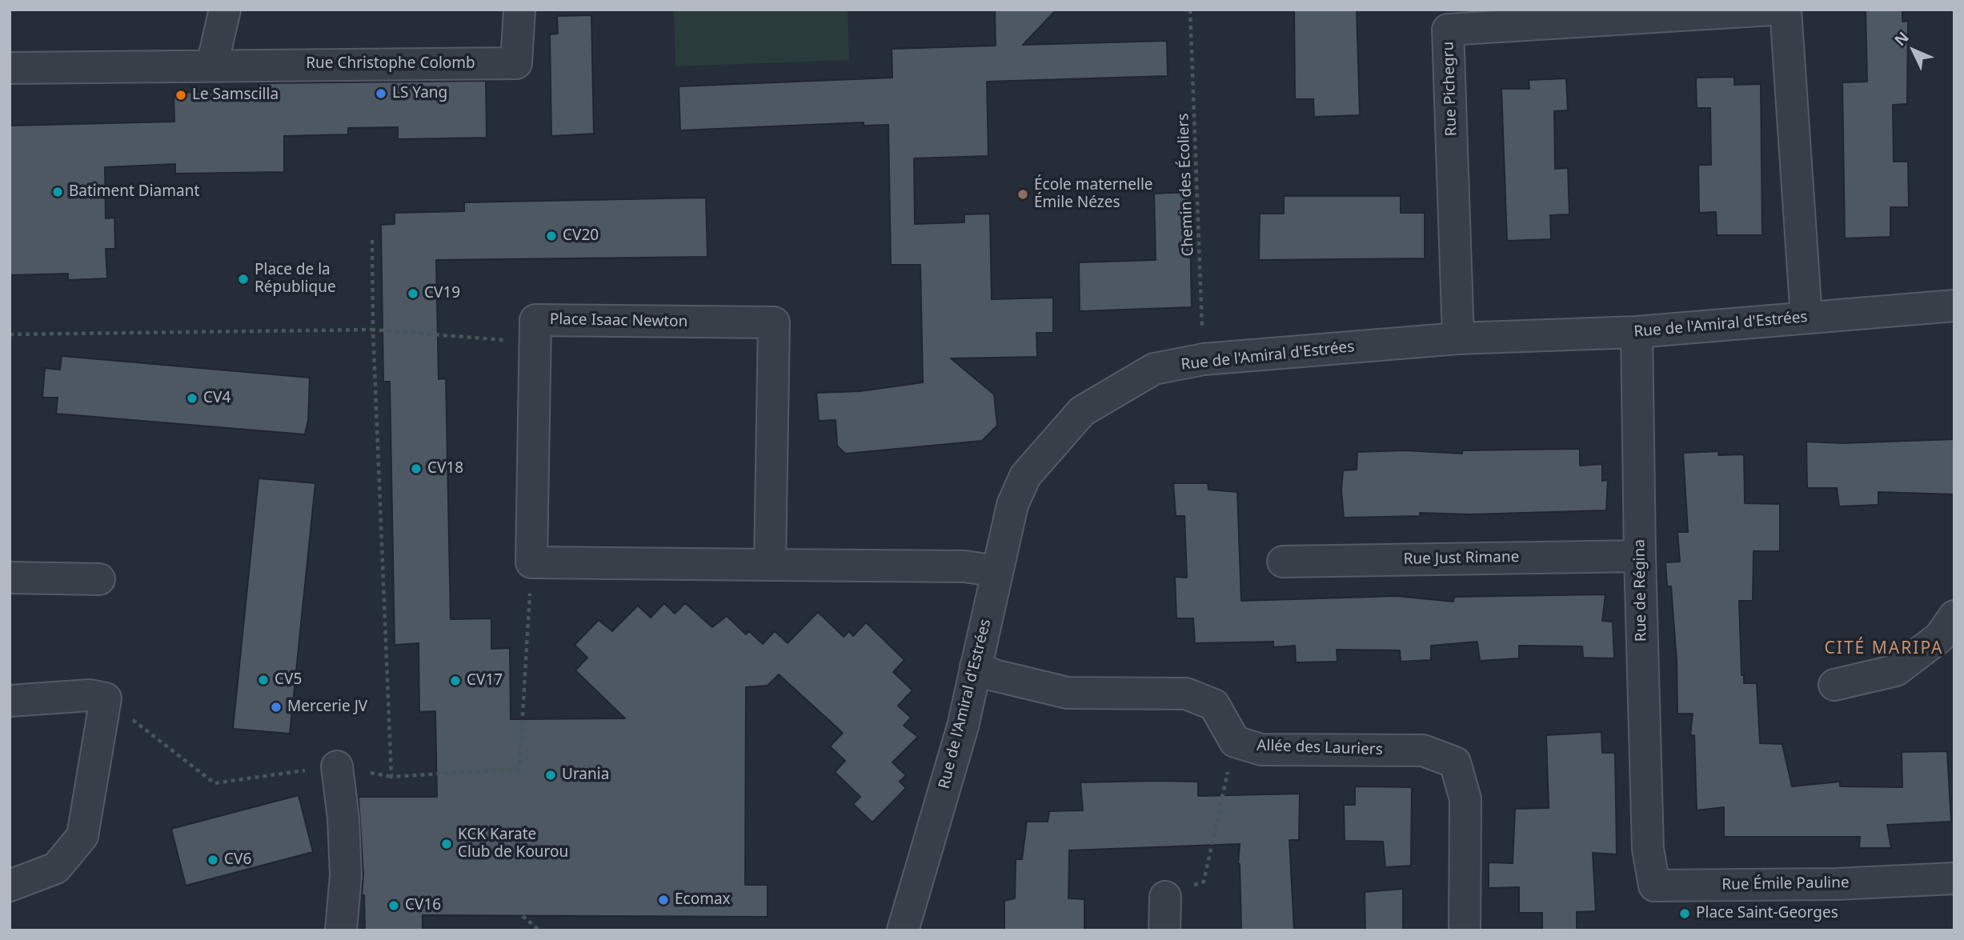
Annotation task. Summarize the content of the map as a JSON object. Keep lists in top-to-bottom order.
{
  "streets": {
    "street": [
      "Rue Christophe Colomb",
      "Rue Pichegru",
      "Place Isaac Newton",
      "Rue de l'Amiral d'Estrées",
      "Rue Just Rimane",
      "Rue de Régina",
      "Allée des Lauriers",
      "Rue Émile Pauline"
    ],
    "path": ["Chemin des Écoliers"]
  },
  "crossings": [
    ["Rue Pichegru", "Rue de l'Amiral d'Estrées"],
    ["Chemin des Écoliers", "Rue de l'Amiral d'Estrées"],
    ["Rue de l'Amiral d'Estrées", "Rue de Régina"],
    ["Rue de l'Amiral d'Estrées", "Allée des Lauriers"],
    ["Rue Just Rimane", "Rue de Régina"],
    ["Rue de Régina", "Rue Émile Pauline"]
  ],
  "districts": ["CITÉ MARIPA"],
  "places": [
    "LS Yang",
    "Le Samscilla",
    "Batiment Diamant",
    "École maternelle Émile Nézes",
    "CV20",
    "Place de la République",
    "CV19",
    "CV4",
    "CV18",
    "CV5",
    "CV17",
    "Mercerie JV",
    "Urania",
    "KCK Karate Club de Kourou",
    "CV6",
    "Ecomax",
    "CV16",
    "Place Saint-Georges"
  ],
  "north": "top left"
}
